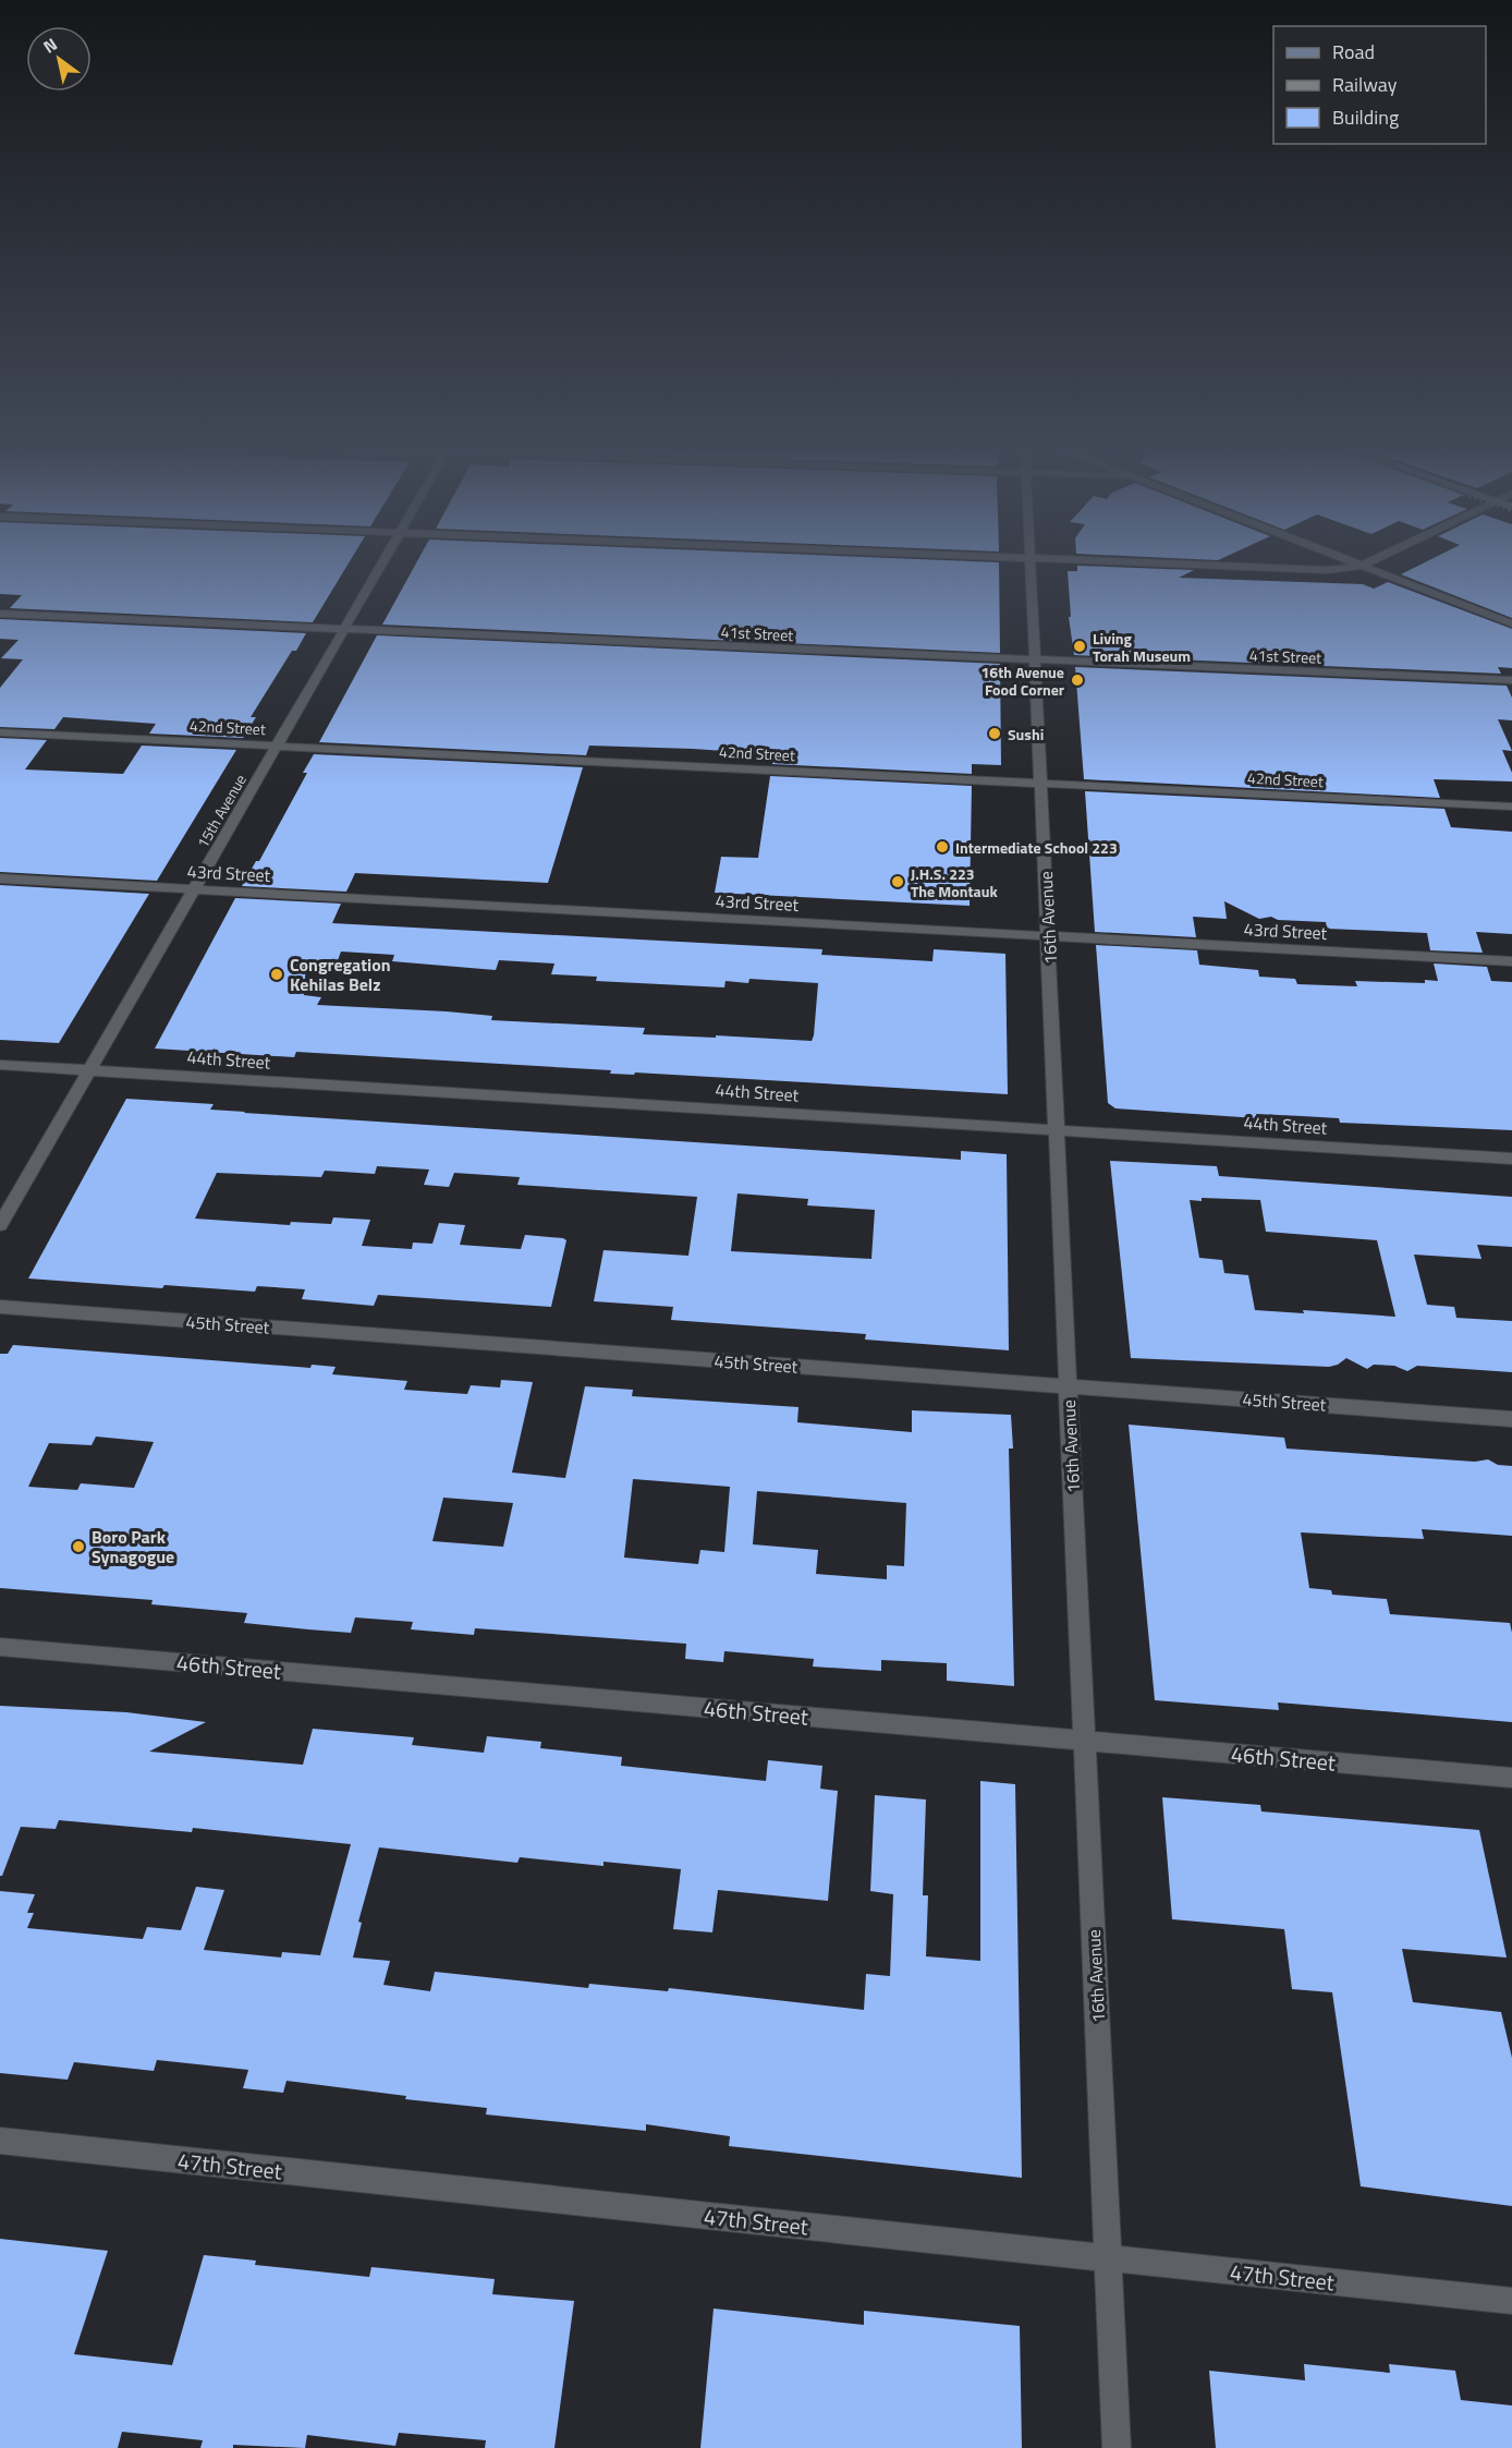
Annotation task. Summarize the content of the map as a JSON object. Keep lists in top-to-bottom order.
{
  "streets": {
    "street": [
      "41st Street",
      "42nd Street",
      "15th Avenue",
      "43rd Street",
      "16th Avenue",
      "44th Street",
      "45th Street",
      "46th Street",
      "47th Street"
    ]
  },
  "crossings": [
    ["41st Street", "15th Avenue"],
    ["41st Street", "16th Avenue"],
    ["42nd Street", "15th Avenue"],
    ["42nd Street", "16th Avenue"],
    ["15th Avenue", "43rd Street"],
    ["15th Avenue", "44th Street"],
    ["43rd Street", "16th Avenue"],
    ["16th Avenue", "44th Street"],
    ["16th Avenue", "45th Street"],
    ["16th Avenue", "46th Street"],
    ["16th Avenue", "47th Street"]
  ],
  "places": [
    "Living Torah Museum",
    "16th Avenue Food Corner",
    "Sushi",
    "Intermediate School 223",
    "J.H.S. 223 The Montauk",
    "Congregation Kehilas Belz",
    "Boro Park Synagogue"
  ],
  "legend": ["Road", "Railway", "Building"],
  "north": "top left"
}
